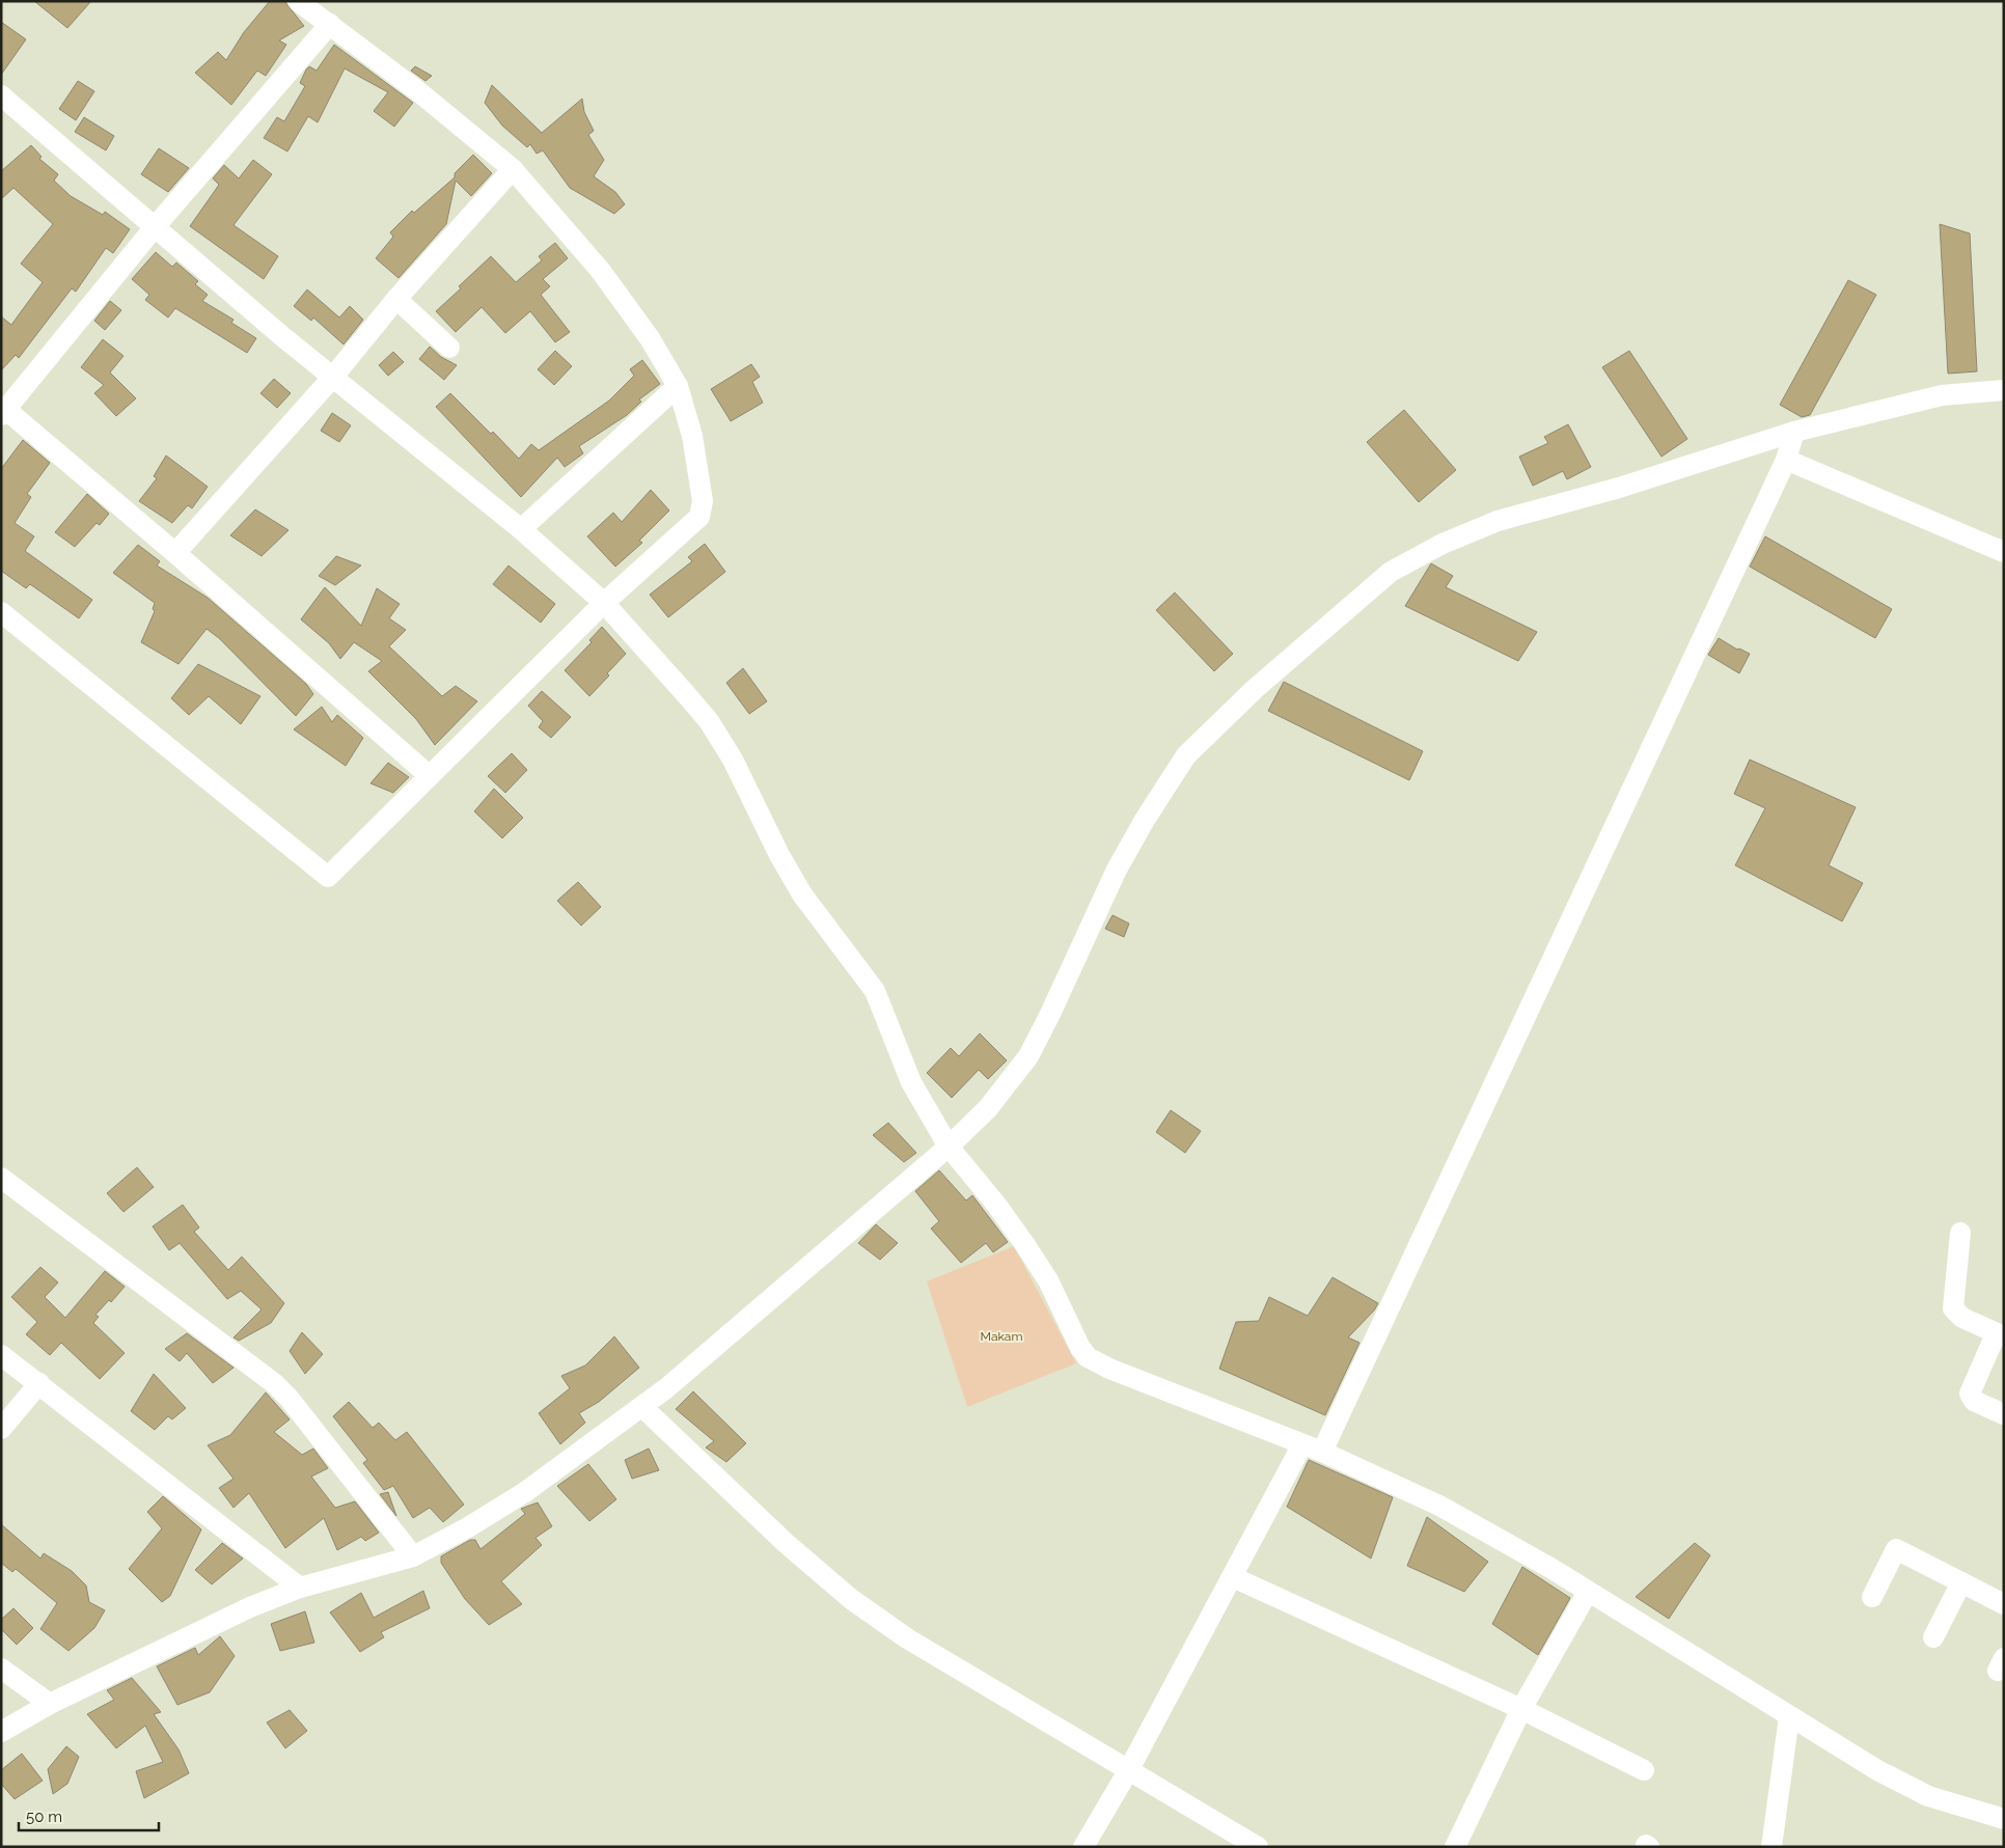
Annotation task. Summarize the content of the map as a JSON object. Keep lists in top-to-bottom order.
{
  "parks": ["Makam"],
  "scale_bar": "50 m"
}
